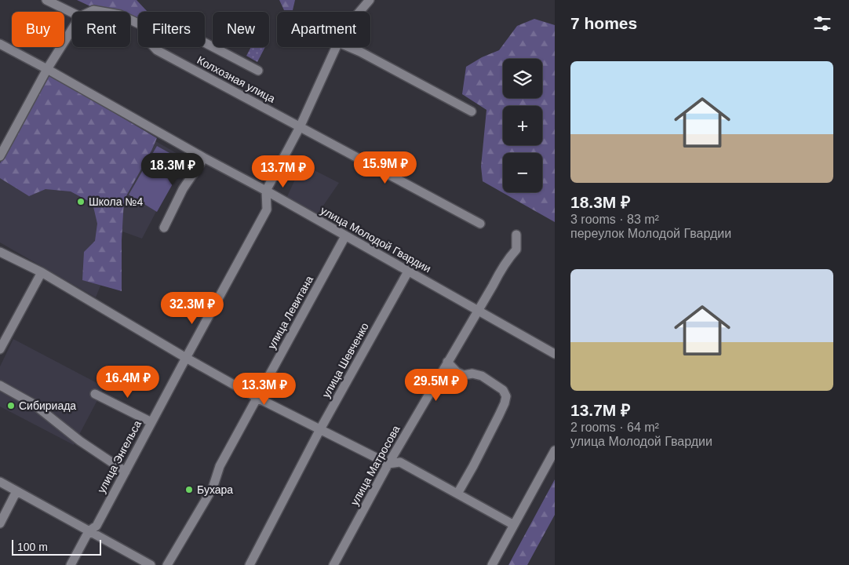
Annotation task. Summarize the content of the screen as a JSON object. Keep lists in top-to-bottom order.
{
  "streets": {
    "street": [
      "Колхозная улица",
      "улица Молодой Гвардии",
      "улица Левитана",
      "улица Шевченко",
      "улица Энгельса",
      "улица Матросова"
    ]
  },
  "crossings": [
    ["Колхозная улица", "улица Энгельса"],
    ["улица Молодой Гвардии", "улица Левитана"],
    ["улица Молодой Гвардии", "улица Шевченко"],
    ["улица Молодой Гвардии", "улица Энгельса"],
    ["улица Молодой Гвардии", "улица Матросова"]
  ],
  "places": ["Школа №4", "Сибириада", "Бухара"],
  "scale_bar": "100 m",
  "page": {
    "heading": "7 homes",
    "chip": [
      "Buy",
      "Rent",
      "Filters",
      "New",
      "Apartment"
    ],
    "list": [
      {
        "name": "18.3M ₽",
        "note": "3 rooms · 83 m² · переулок Молодой Гвардии"
      },
      {
        "name": "13.7M ₽",
        "note": "2 rooms · 64 m² · улица Молодой Гвардии"
      }
    ],
    "map_buttons": ["+", "−"],
    "price": [
      "15.9M ₽",
      "18.3M ₽",
      "13.7M ₽",
      "32.3M ₽",
      "16.4M ₽",
      "29.5M ₽",
      "13.3M ₽"
    ],
    "scale": "100 m"
  }
}
